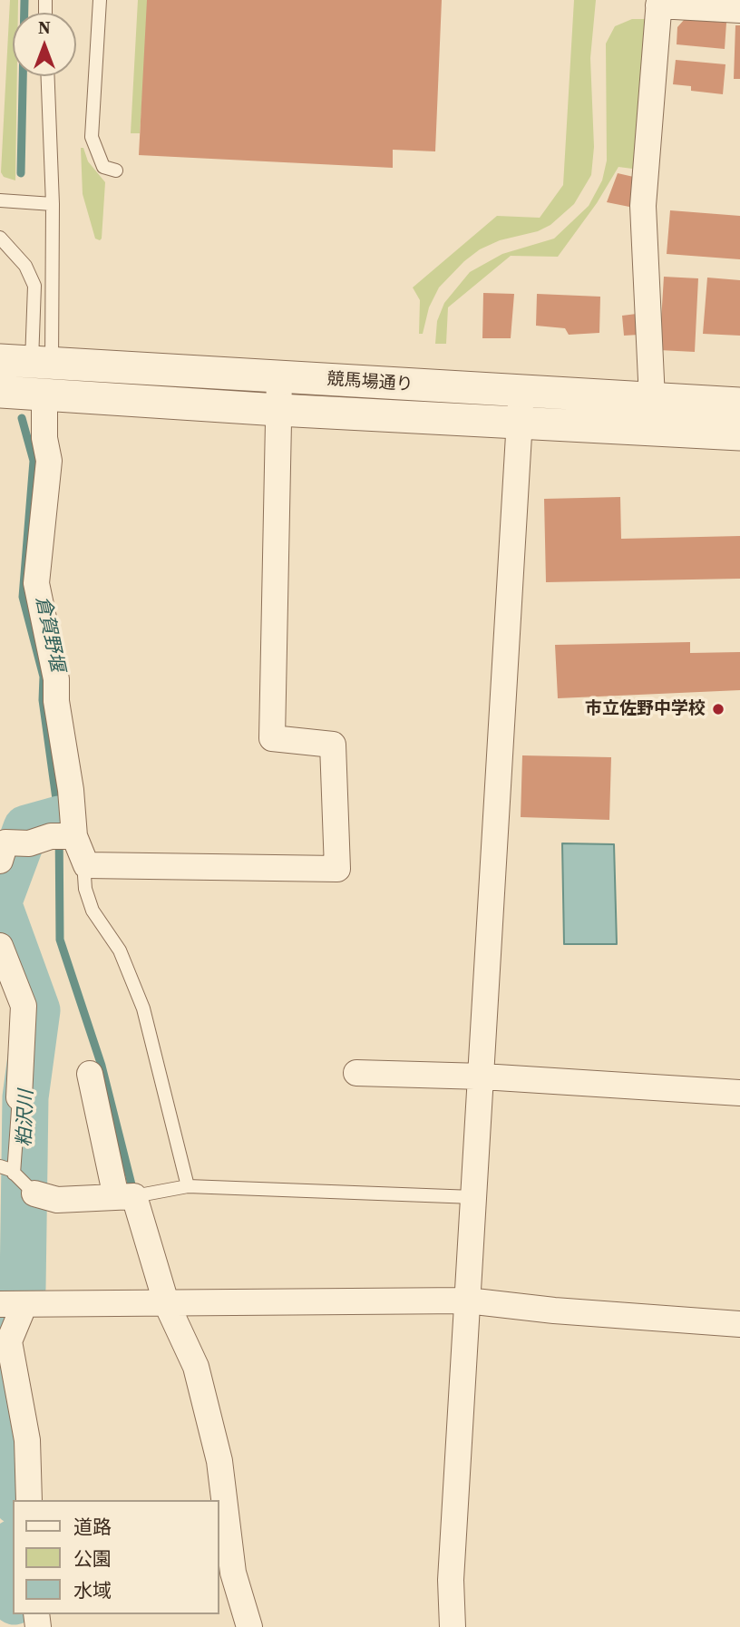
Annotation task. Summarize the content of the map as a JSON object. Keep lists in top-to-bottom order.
{
  "streets": {
    "street": ["競馬場通り"]
  },
  "water": ["倉賀野堰", "粕沢川"],
  "places": ["市立佐野中学校"],
  "legend": ["道路", "公園", "水域"],
  "north": "top"
}
